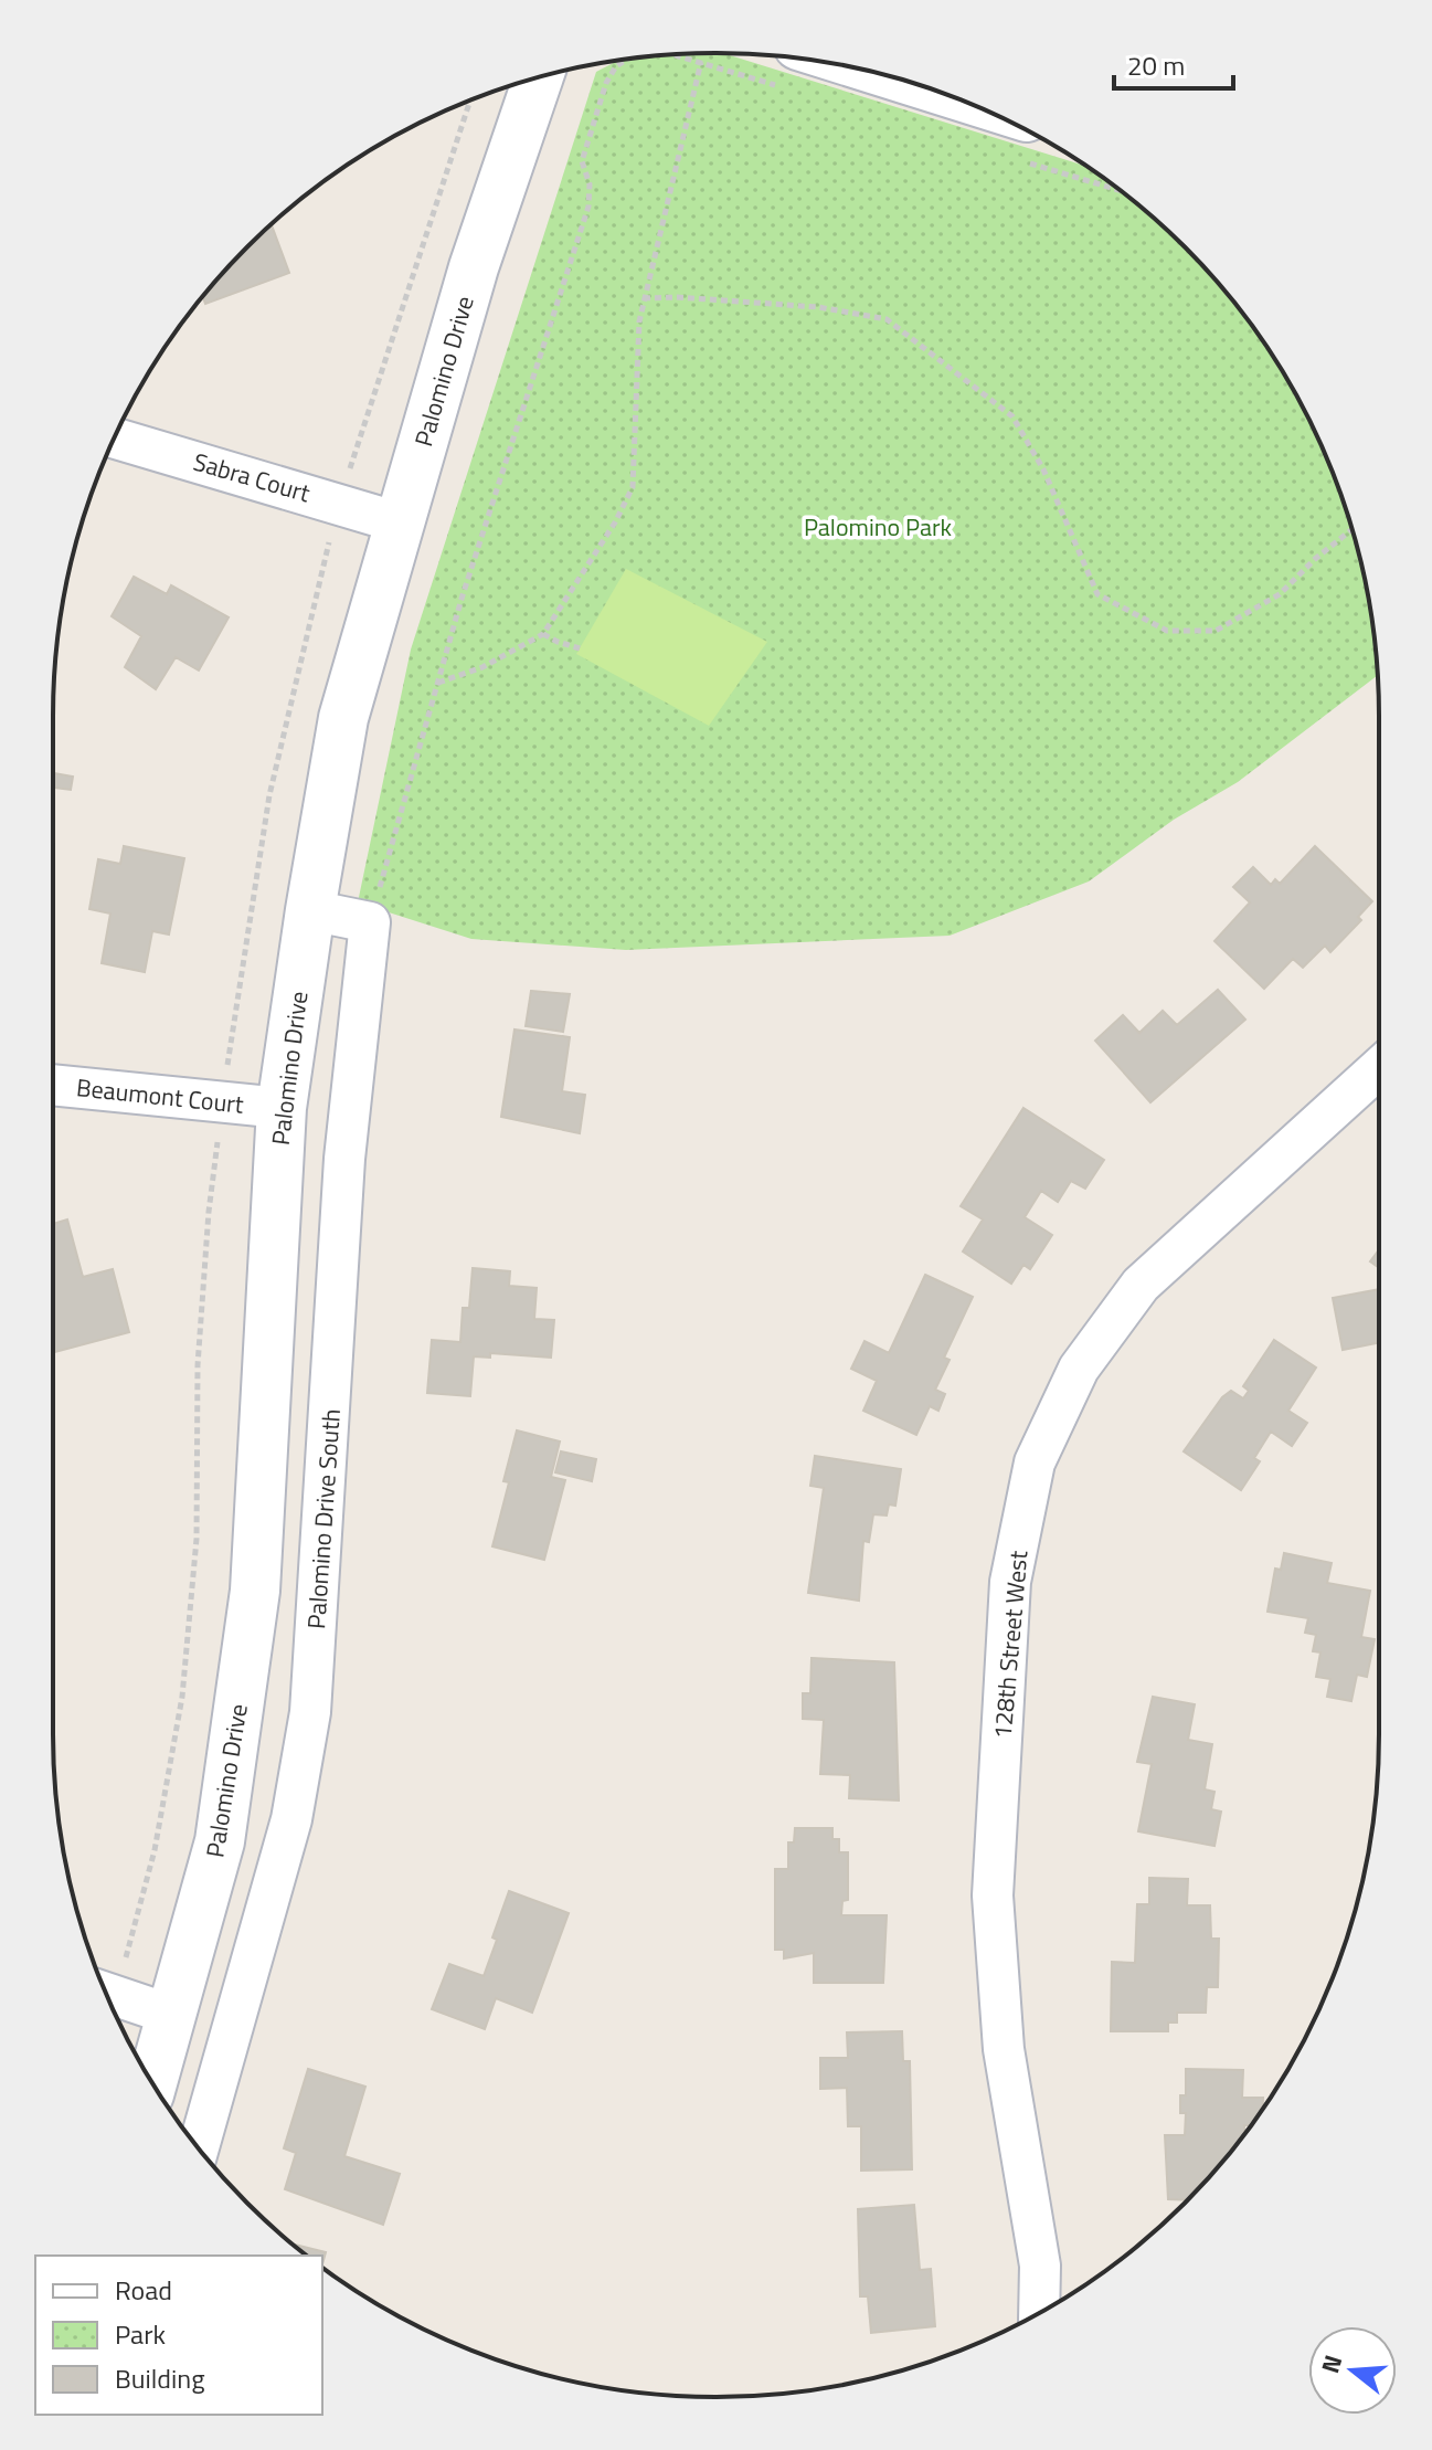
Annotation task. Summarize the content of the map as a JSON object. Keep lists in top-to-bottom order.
{
  "streets": {
    "street": [
      "Palomino Drive",
      "Sabra Court",
      "Beaumont Court",
      "Palomino Drive South",
      "128th Street West"
    ]
  },
  "crossings": [
    ["Palomino Drive", "Sabra Court"],
    ["Palomino Drive", "Beaumont Court"]
  ],
  "parks": ["Palomino Park"],
  "legend": ["Road", "Park", "Building"],
  "scale_bar": "20 m",
  "north": "left"
}
